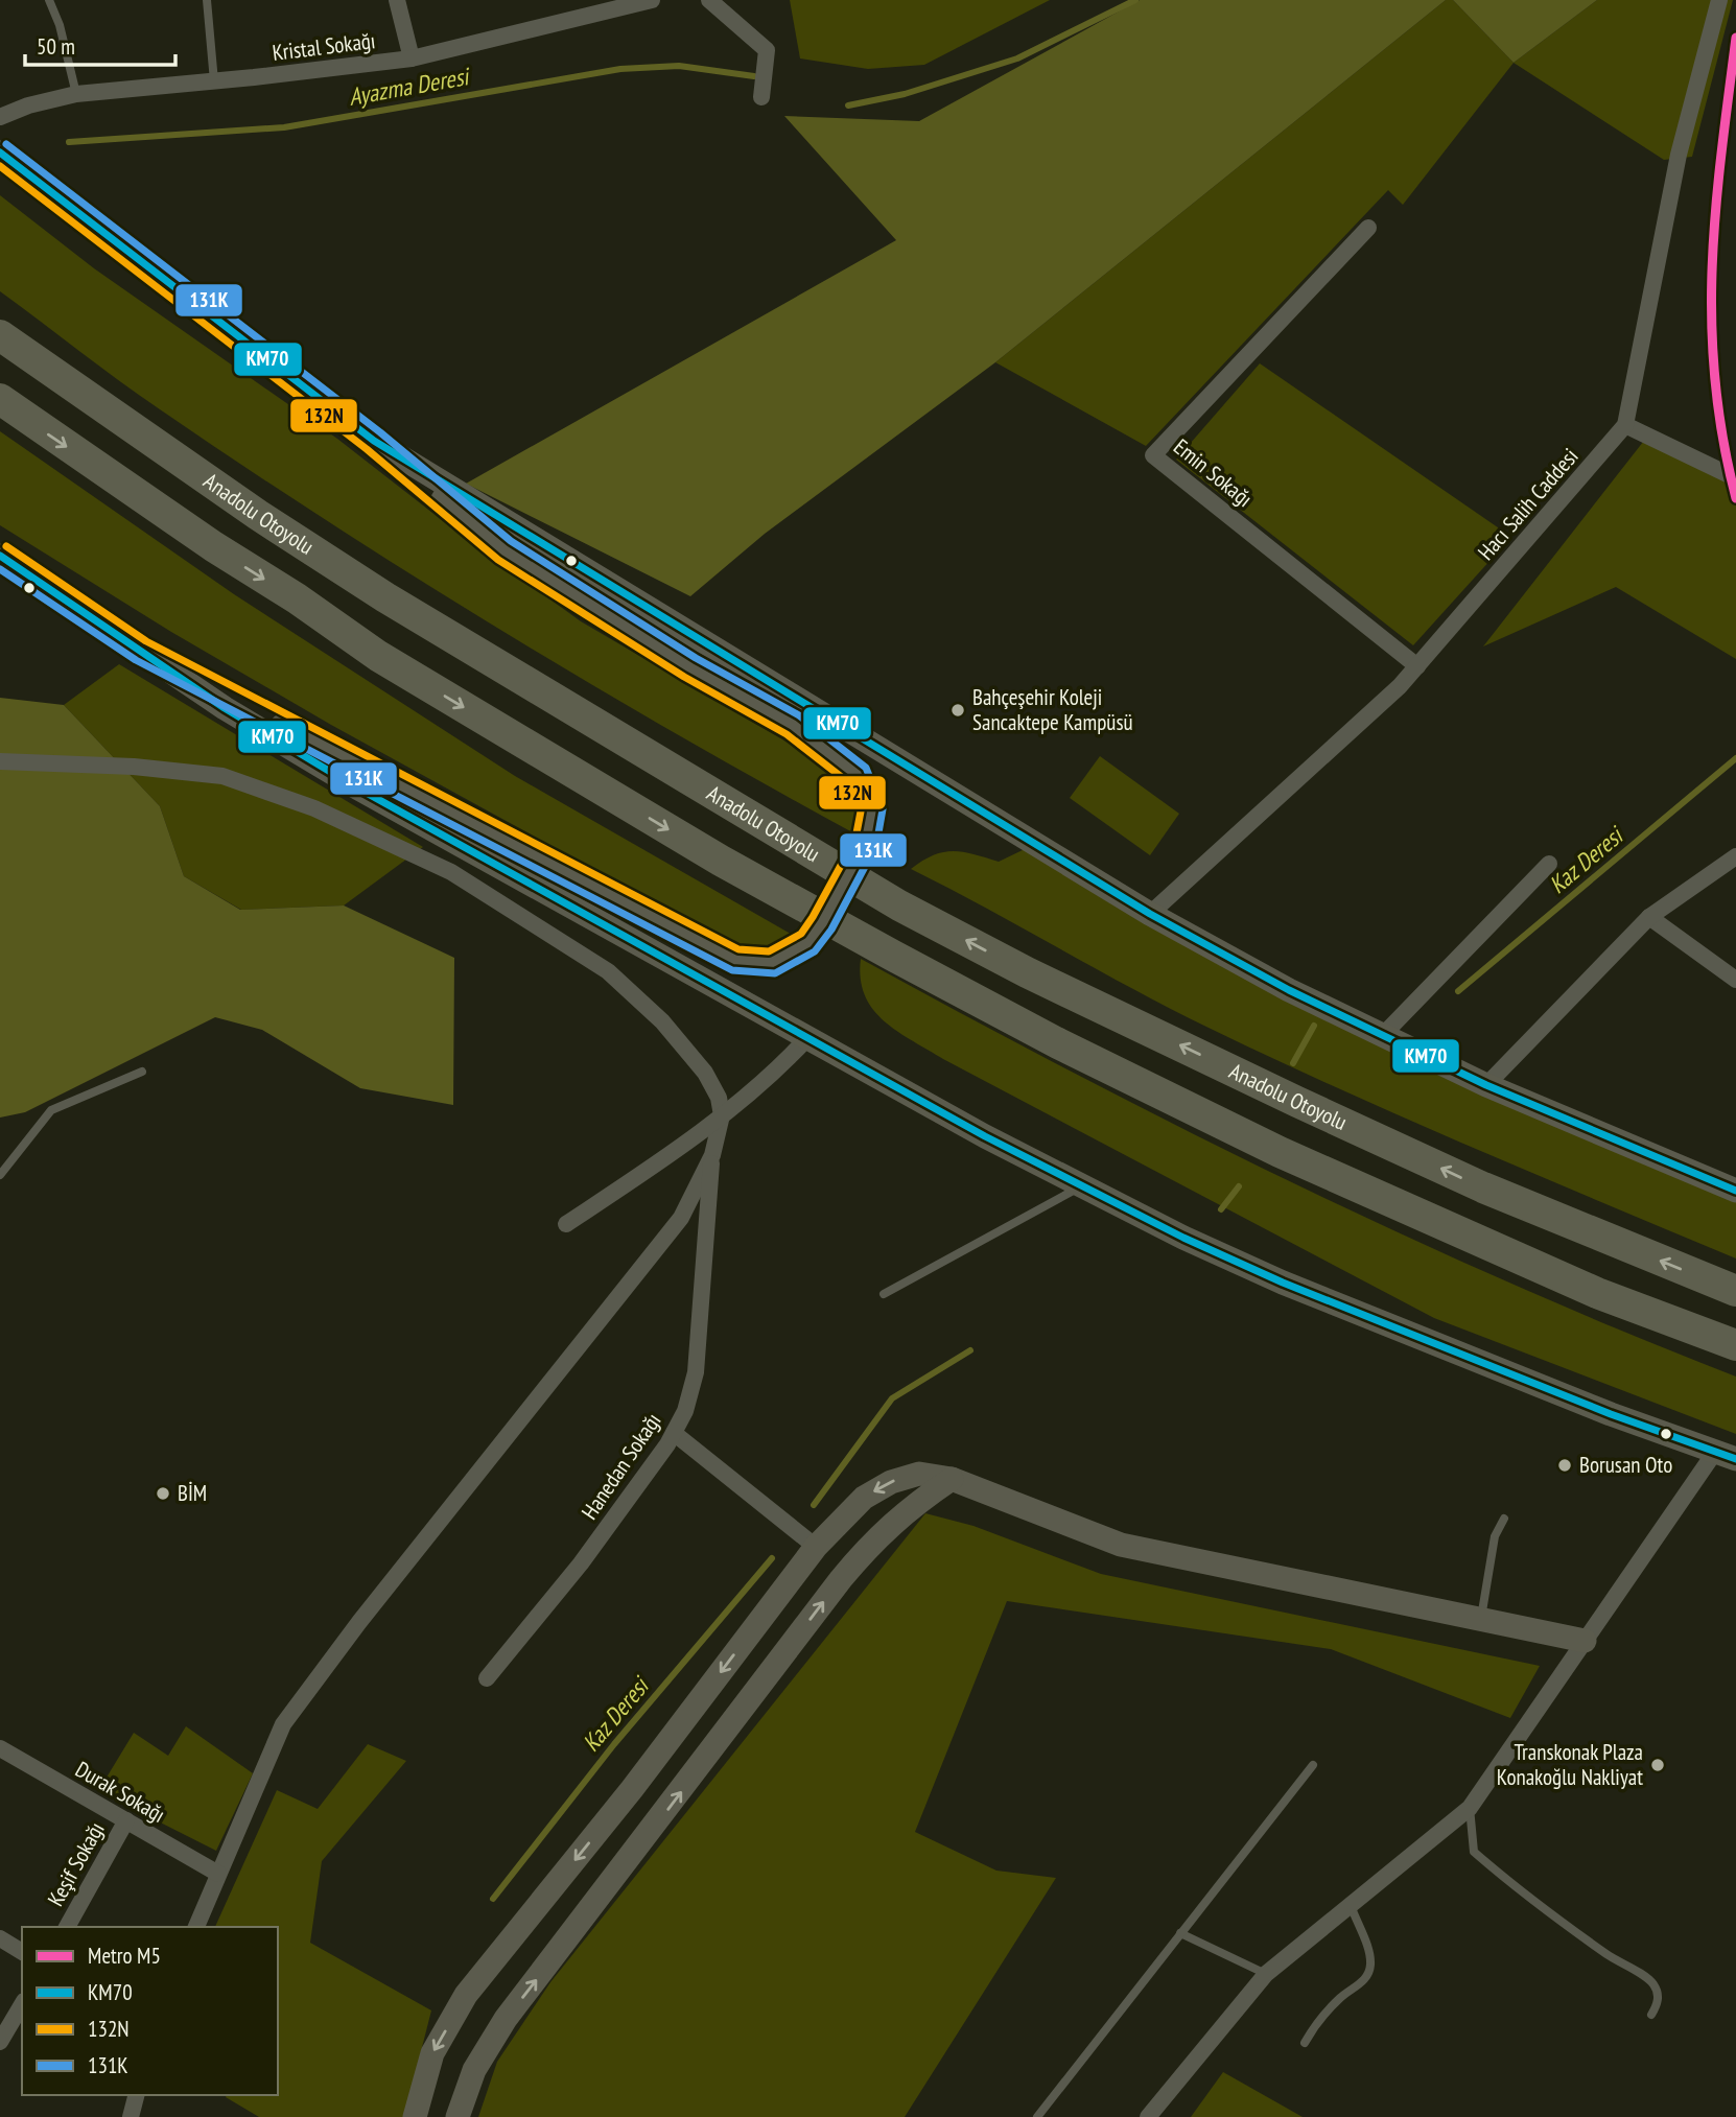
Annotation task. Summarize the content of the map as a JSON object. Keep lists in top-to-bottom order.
{
  "streets": {
    "highway": ["Anadolu Otoyolu"],
    "street": [
      "Kristal Sokağı",
      "Emin Sokağı",
      "Hacı Salih Caddesi",
      "Hanedan Sokağı",
      "Durak Sokağı",
      "Keşif Sokağı"
    ]
  },
  "crossings": [
    ["Emin Sokağı", "Hacı Salih Caddesi"],
    ["Durak Sokağı", "Keşif Sokağı"]
  ],
  "water": ["Ayazma Deresi", "Kaz Deresi"],
  "places": [
    "Bahçeşehir Koleji Sancaktepe Kampüsü",
    "Borusan Oto",
    "BİM",
    "Transkonak Plaza Konakoğlu Nakliyat"
  ],
  "lines": [
    "metro line M5",
    "transit line 131K",
    "transit line KM70",
    "transit line 132N"
  ],
  "legend": [
    "Metro M5",
    "KM70",
    "132N",
    "131K"
  ],
  "scale_bar": "50 m"
}
